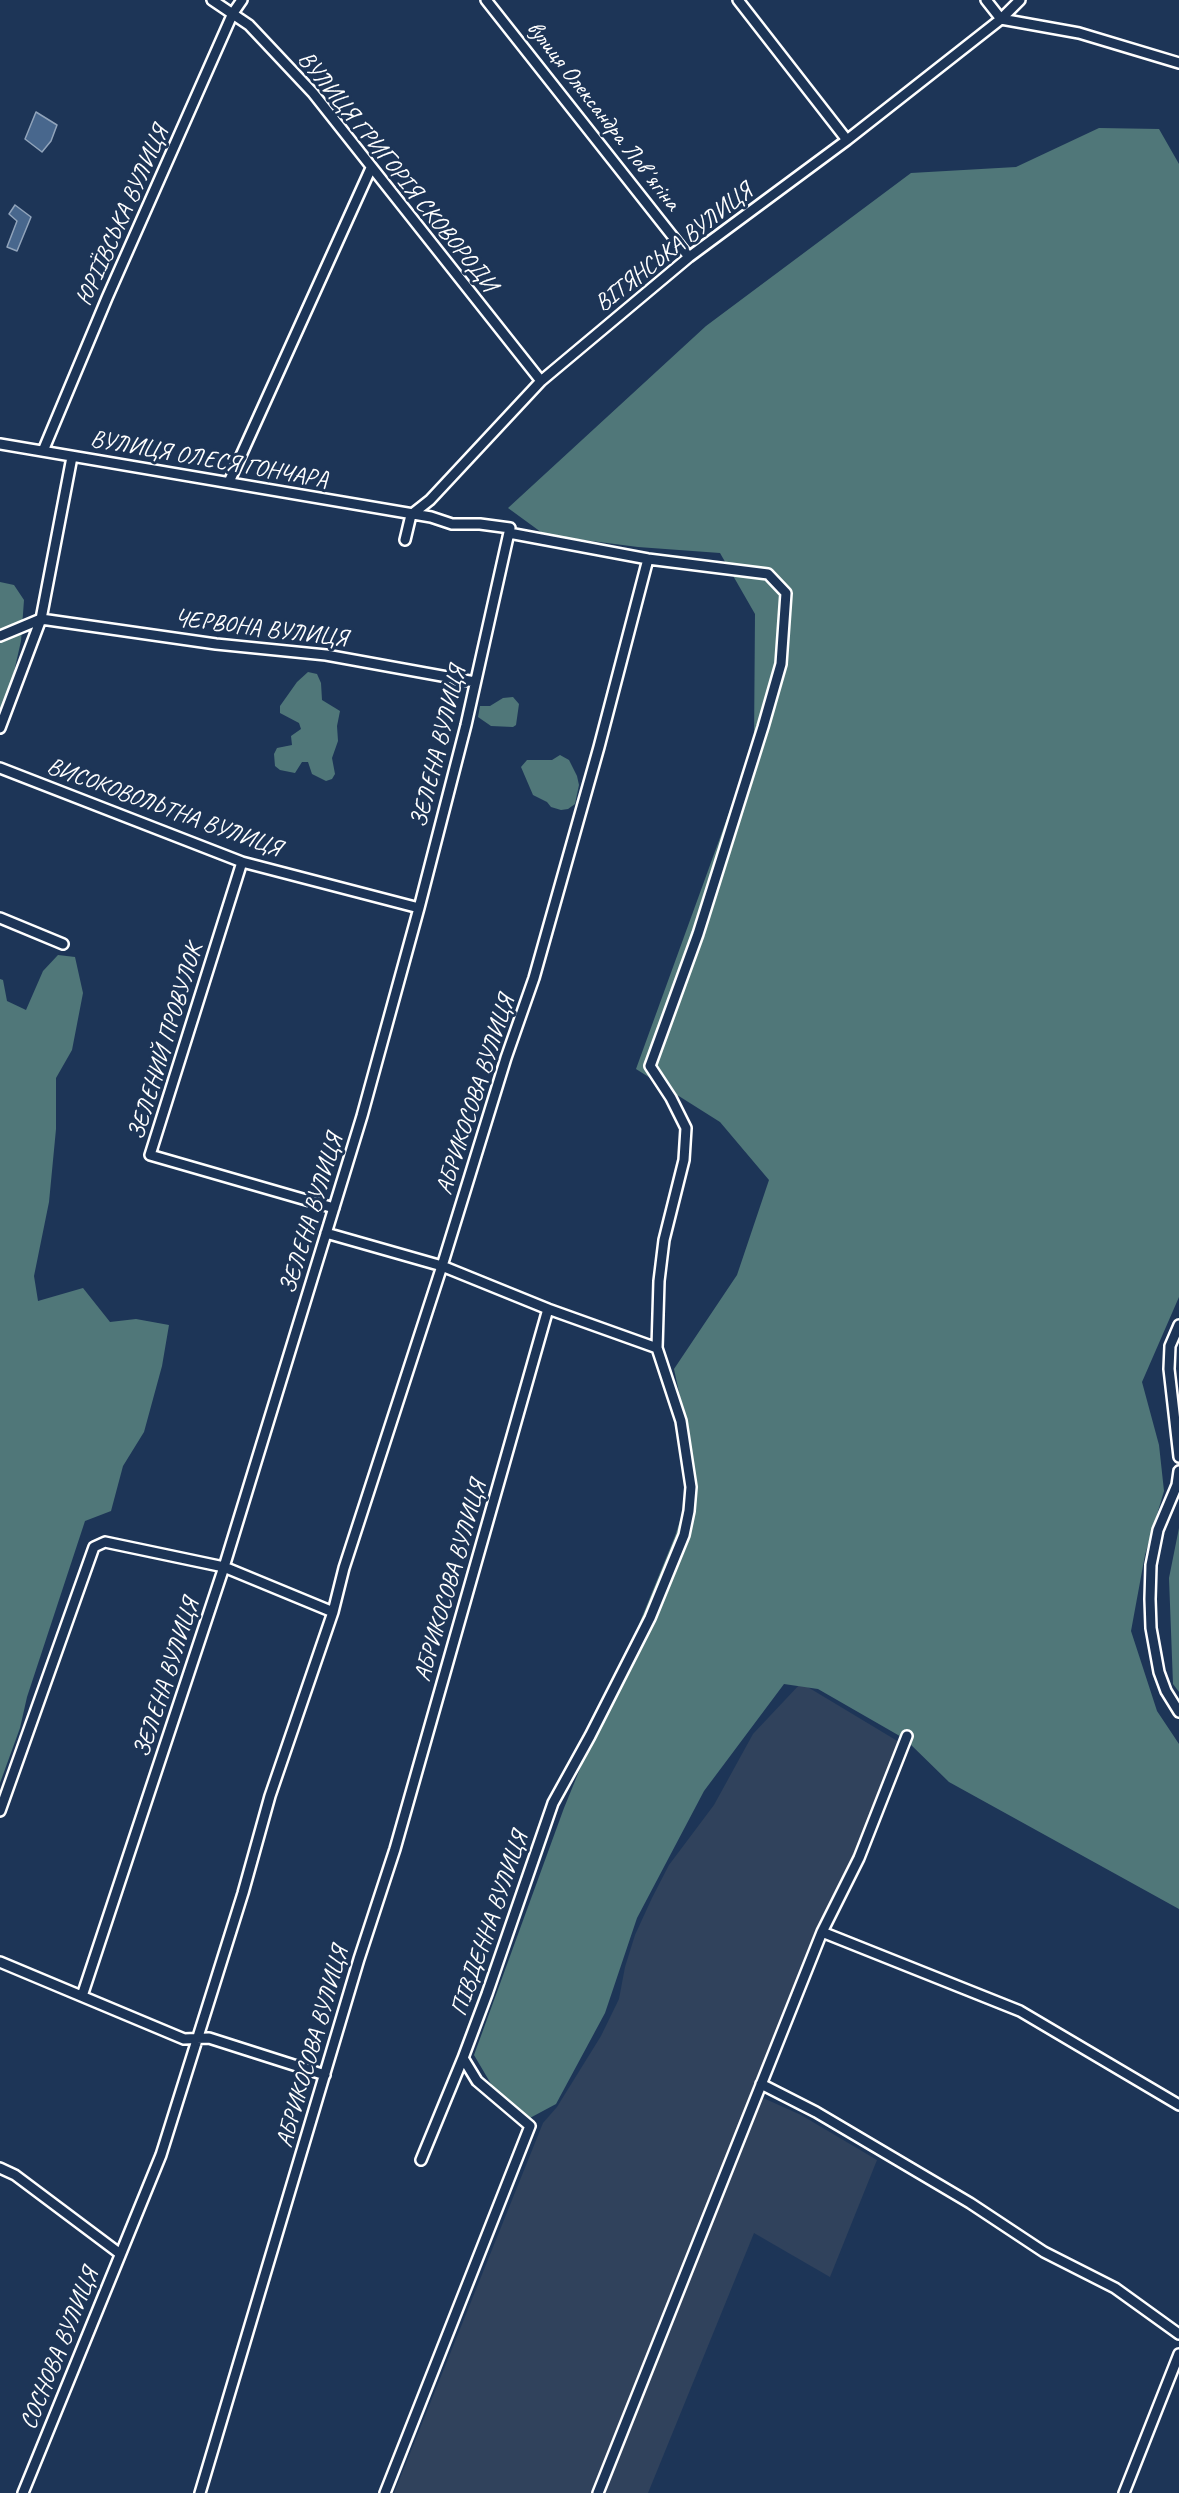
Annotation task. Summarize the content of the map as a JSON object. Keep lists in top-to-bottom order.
{
  "streets": {
    "street": [
      "вулиця Олександра Ловʼягіна",
      "ВУЛИЦЯ ГРИГОРІЯ СКОВОРОДИ",
      "ЮРІЇВСЬКА ВУЛИЦЯ",
      "ВІТЯНСЬКА ВУЛИЦЯ",
      "ВУЛИЦЯ ОЛЕСЯ ГОНЧАРА",
      "ЧЕРВОНА ВУЛИЦЯ",
      "ЗЕЛЕНА ВУЛИЦЯ",
      "ВИСОКОВОЛЬТНА ВУЛИЦЯ",
      "ЗЕЛЕНИЙ ПРОВУЛОК",
      "АБРИКОСОВА ВУЛИЦЯ",
      "ПІВДЕННА ВУЛИЦЯ",
      "СОСНОВА ВУЛИЦЯ"
    ]
  },
  "crossings": [
    ["вулиця Олександра Ловʼягіна", "ВІТЯНСЬКА ВУЛИЦЯ"],
    ["ВУЛИЦЯ ГРИГОРІЯ СКОВОРОДИ", "ЮРІЇВСЬКА ВУЛИЦЯ"],
    ["ВУЛИЦЯ ГРИГОРІЯ СКОВОРОДИ", "ВІТЯНСЬКА ВУЛИЦЯ"],
    ["ЮРІЇВСЬКА ВУЛИЦЯ", "ВУЛИЦЯ ОЛЕСЯ ГОНЧАРА"],
    ["ВІТЯНСЬКА ВУЛИЦЯ", "ВУЛИЦЯ ОЛЕСЯ ГОНЧАРА"],
    ["ЧЕРВОНА ВУЛИЦЯ", "ЗЕЛЕНА ВУЛИЦЯ"],
    ["ЗЕЛЕНА ВУЛИЦЯ", "ВИСОКОВОЛЬТНА ВУЛИЦЯ"],
    ["ЗЕЛЕНА ВУЛИЦЯ", "ЗЕЛЕНИЙ ПРОВУЛОК"],
    ["ВИСОКОВОЛЬТНА ВУЛИЦЯ", "ЗЕЛЕНИЙ ПРОВУЛОК"],
    ["АБРИКОСОВА ВУЛИЦЯ", "СОСНОВА ВУЛИЦЯ"]
  ]
}
